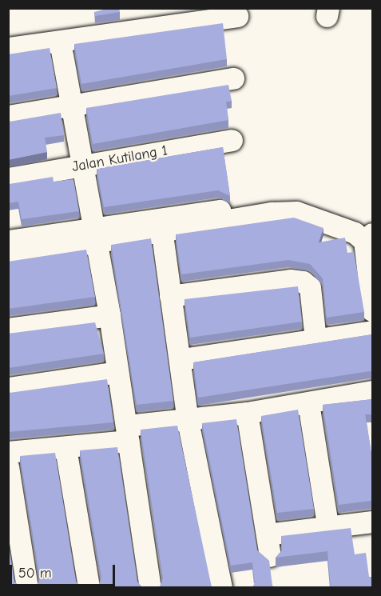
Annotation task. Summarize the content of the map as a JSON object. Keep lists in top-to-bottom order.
{
  "streets": {
    "street": ["Jalan Kutilang 1"]
  },
  "scale_bar": "50 m"
}
